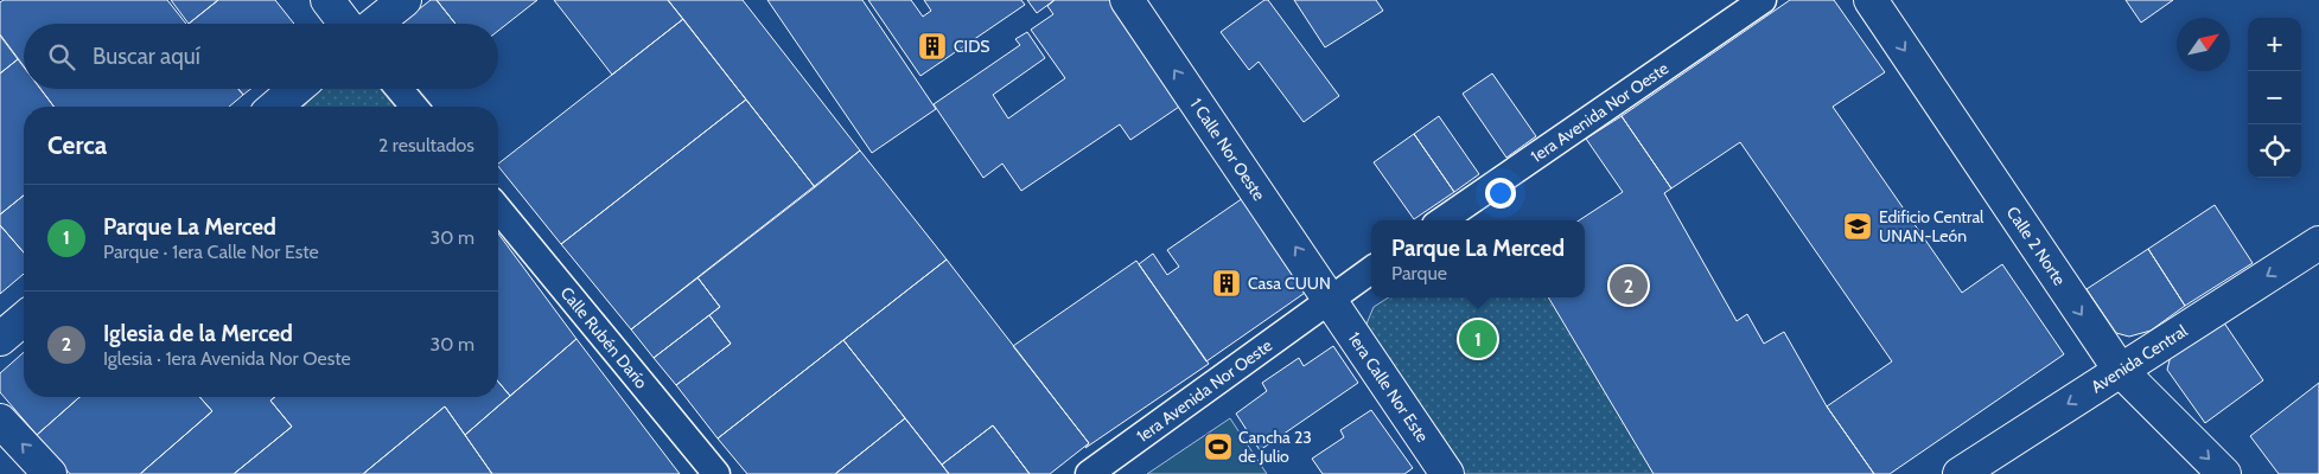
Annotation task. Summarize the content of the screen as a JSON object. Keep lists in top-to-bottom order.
{
  "streets": {
    "street": [
      "1era Avenida Nor Oeste",
      "1 Calle Nor Oeste",
      "Calle 2 Norte",
      "Calle Rubén Darío",
      "Avenida Central",
      "1era Calle Nor Este"
    ]
  },
  "crossings": [
    ["1era Avenida Nor Oeste", "1 Calle Nor Oeste"],
    ["1era Avenida Nor Oeste", "1era Calle Nor Este"],
    ["1 Calle Nor Oeste", "1era Calle Nor Este"],
    ["Calle 2 Norte", "Avenida Central"]
  ],
  "one_way": ["1 Calle Nor Oeste", "Calle 2 Norte", "Avenida Central"],
  "places": {
    "building": ["CIDS", "Casa CUUN"],
    "school or university": ["Edificio Central UNAN-León"],
    "sports": ["Cancha 23 de Julio"]
  },
  "north": "top right",
  "page": {
    "map_buttons": ["+", "−"],
    "search": "Buscar aquí",
    "heading": ["Cerca", "2 resultados"],
    "list": [
      {
        "mark": "1",
        "name": "Parque La Merced",
        "note": "Parque · 1era Calle Nor Este",
        "value": "30 m"
      },
      {
        "mark": "2",
        "name": "Iglesia de la Merced",
        "note": "Iglesia · 1era Avenida Nor Oeste",
        "value": "30 m"
      }
    ],
    "popup": ["Parque La Merced", "Parque"],
    "pins": ["2", "1"]
  }
}
